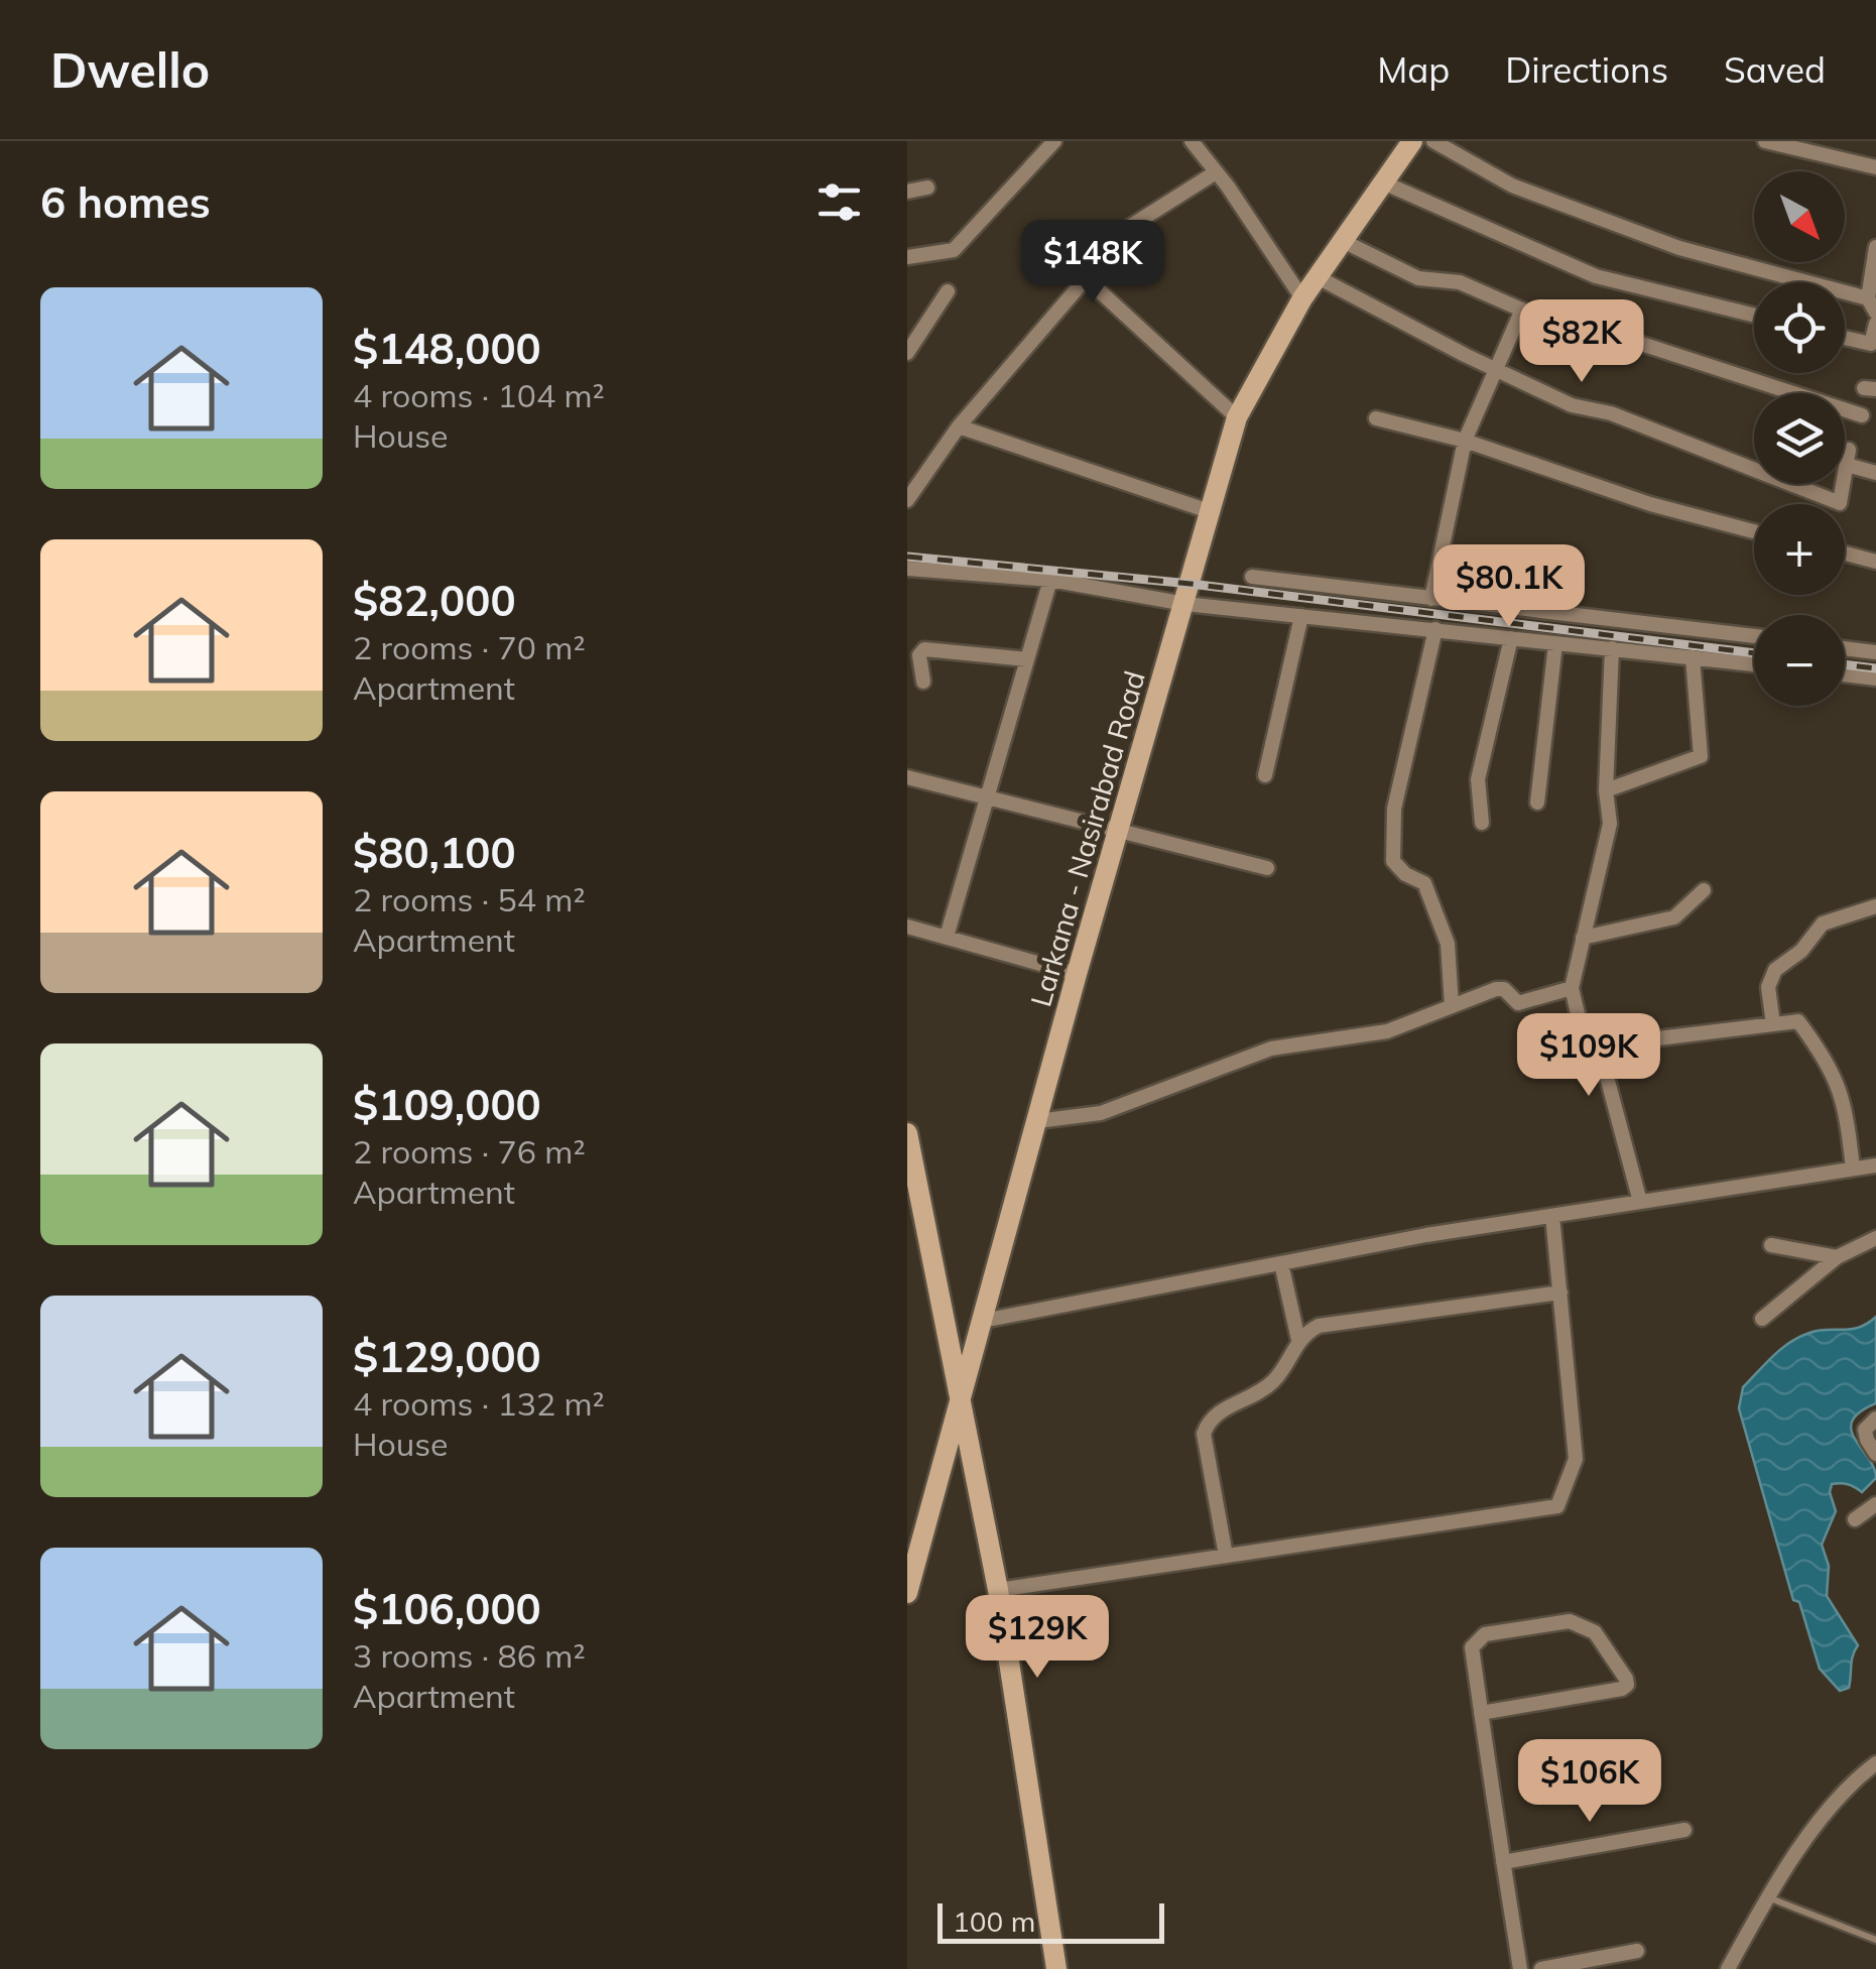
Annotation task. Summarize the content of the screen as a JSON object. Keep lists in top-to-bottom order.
{
  "streets": {
    "main road": ["Larkana - Nasirabad Road"]
  },
  "scale_bar": "100 m",
  "north": "bottom right",
  "page": {
    "header": "Dwello",
    "nav": ["Map", "Directions", "Saved"],
    "heading": "6 homes",
    "map_buttons": ["+", "−"],
    "price": [
      "$148K",
      "$82K",
      "$80.1K",
      "$109K",
      "$129K",
      "$106K"
    ],
    "list": [
      {
        "name": "$148,000",
        "note": "4 rooms · 104 m² · House"
      },
      {
        "name": "$82,000",
        "note": "2 rooms · 70 m² · Apartment"
      },
      {
        "name": "$80,100",
        "note": "2 rooms · 54 m² · Apartment"
      },
      {
        "name": "$109,000",
        "note": "2 rooms · 76 m² · Apartment"
      },
      {
        "name": "$129,000",
        "note": "4 rooms · 132 m² · House"
      },
      {
        "name": "$106,000",
        "note": "3 rooms · 86 m² · Apartment"
      }
    ],
    "scale": "100 m"
  }
}
